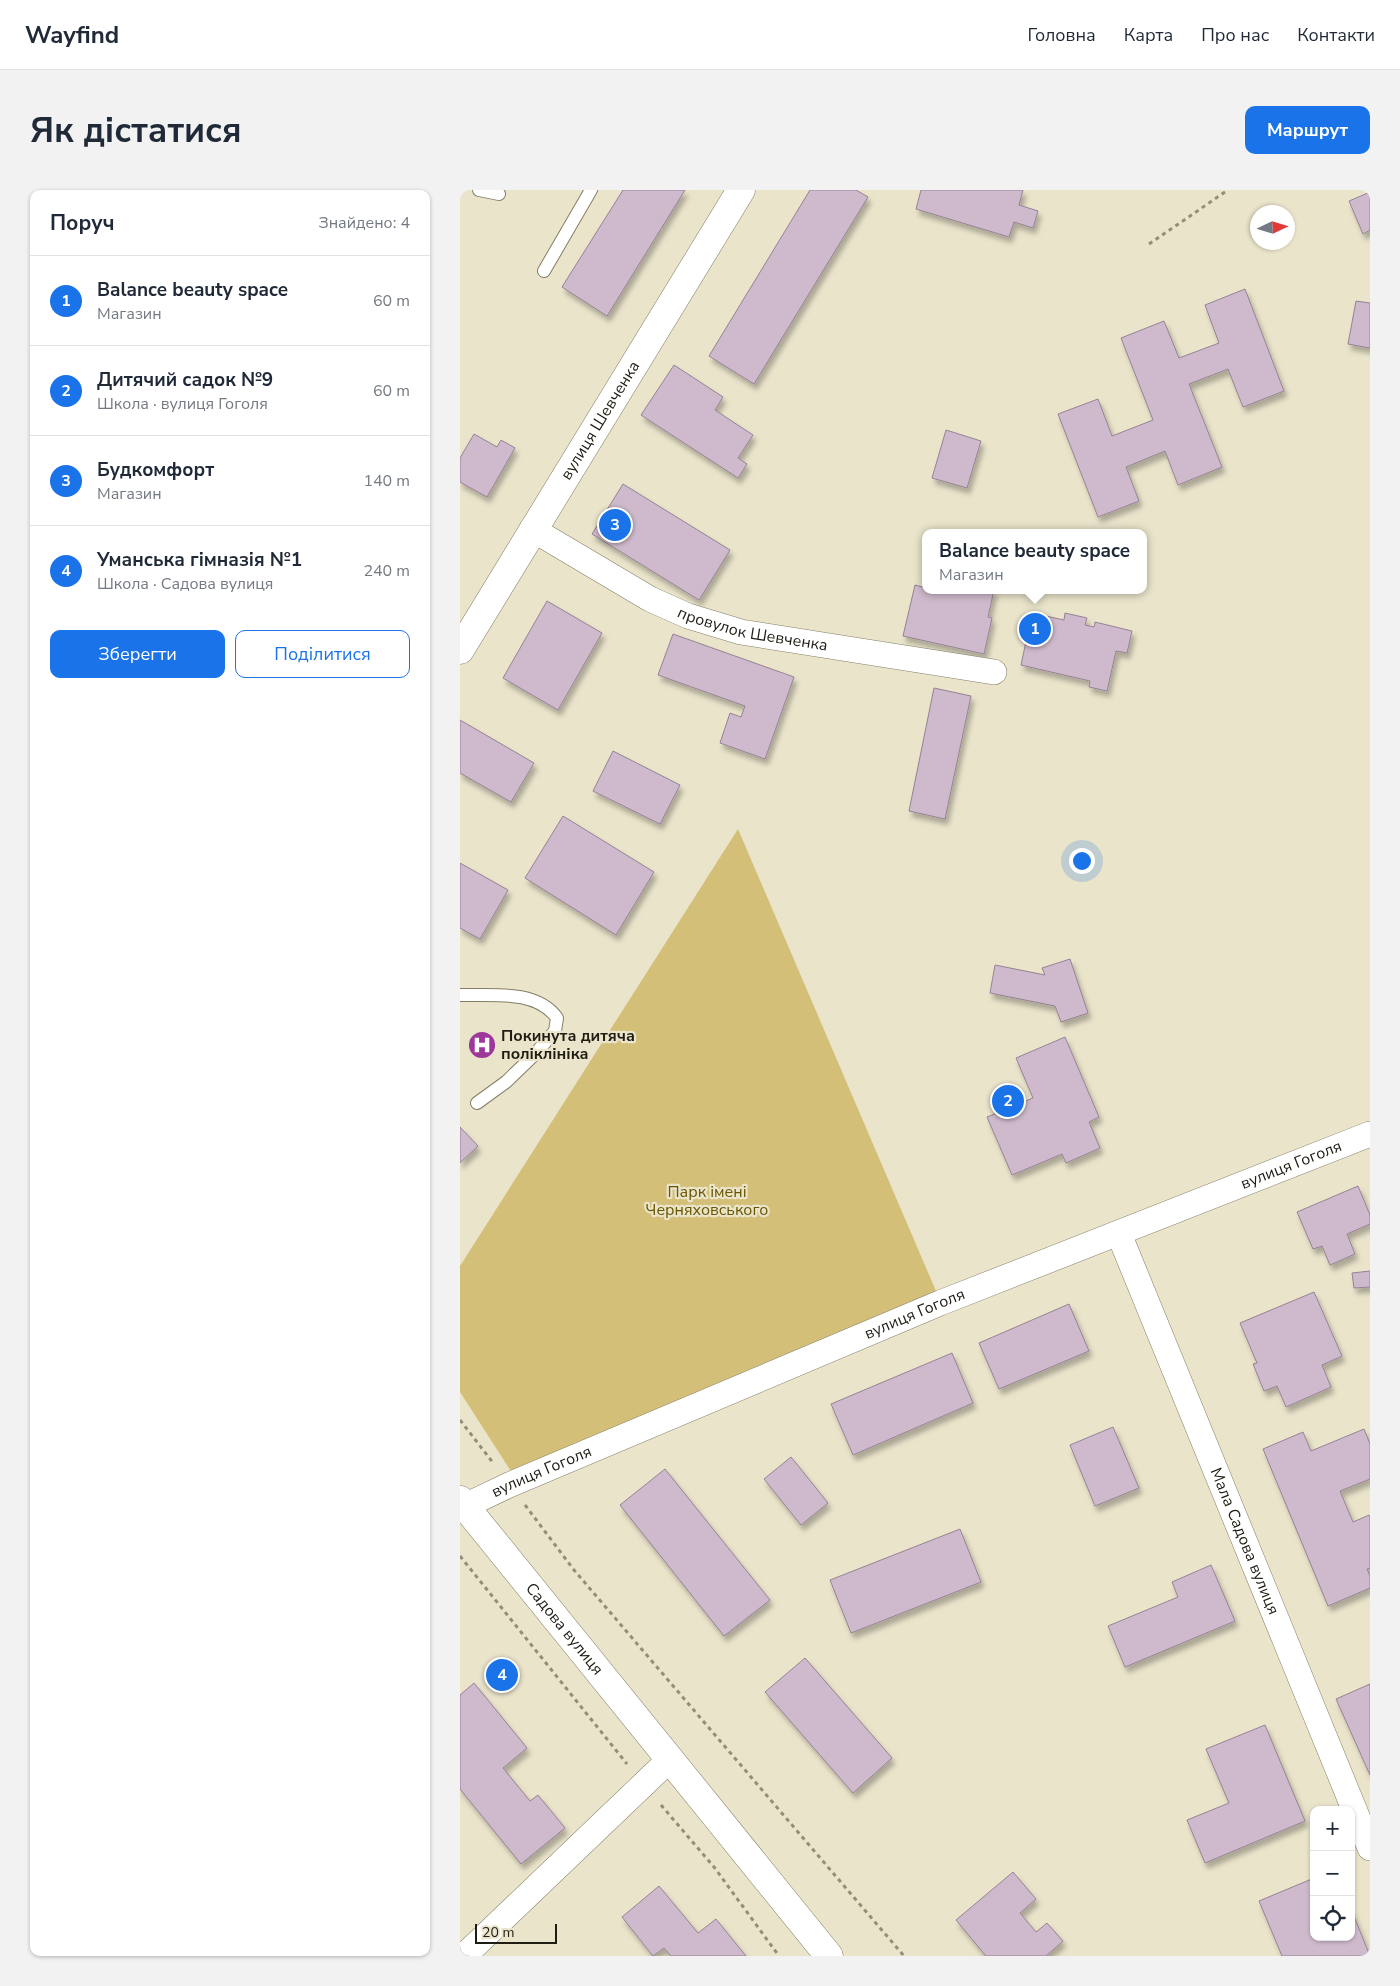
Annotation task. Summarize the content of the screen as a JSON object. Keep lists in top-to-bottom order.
{
  "streets": {
    "street": [
      "вулиця Шевченка",
      "провулок Шевченка",
      "вулиця Гоголя",
      "Мала Садова вулиця",
      "Садова вулиця"
    ]
  },
  "crossings": [
    ["вулиця Шевченка", "провулок Шевченка"],
    ["вулиця Гоголя", "Мала Садова вулиця"],
    ["вулиця Гоголя", "Садова вулиця"]
  ],
  "parks": ["Парк імені Черняховського"],
  "places": {
    "hospital": ["Покинута дитяча поліклініка"]
  },
  "scale_bar": "20 m",
  "north": "right",
  "page": {
    "header": "Wayfind",
    "nav": [
      "Головна",
      "Карта",
      "Про нас",
      "Контакти"
    ],
    "buttons": [
      "Маршрут",
      ["Зберегти", "Поділитися"]
    ],
    "title": "Як дістатися",
    "heading": ["Поруч", "Знайдено: 4"],
    "list": [
      {
        "mark": "1",
        "name": "Balance beauty space",
        "note": "Магазин",
        "value": "60 m"
      },
      {
        "mark": "2",
        "name": "Дитячий садок №9",
        "note": "Школа · вулиця Гоголя",
        "value": "60 m"
      },
      {
        "mark": "3",
        "name": "Будкомфорт",
        "note": "Магазин",
        "value": "140 m"
      },
      {
        "mark": "4",
        "name": "Уманська гімназія №1",
        "note": "Школа · Садова вулиця",
        "value": "240 m"
      }
    ],
    "pins": [
      "3",
      "1",
      "2",
      "4"
    ],
    "popup": ["Balance beauty space", "Магазин"],
    "map_buttons": ["+", "−"],
    "scale": "20 m"
  }
}
